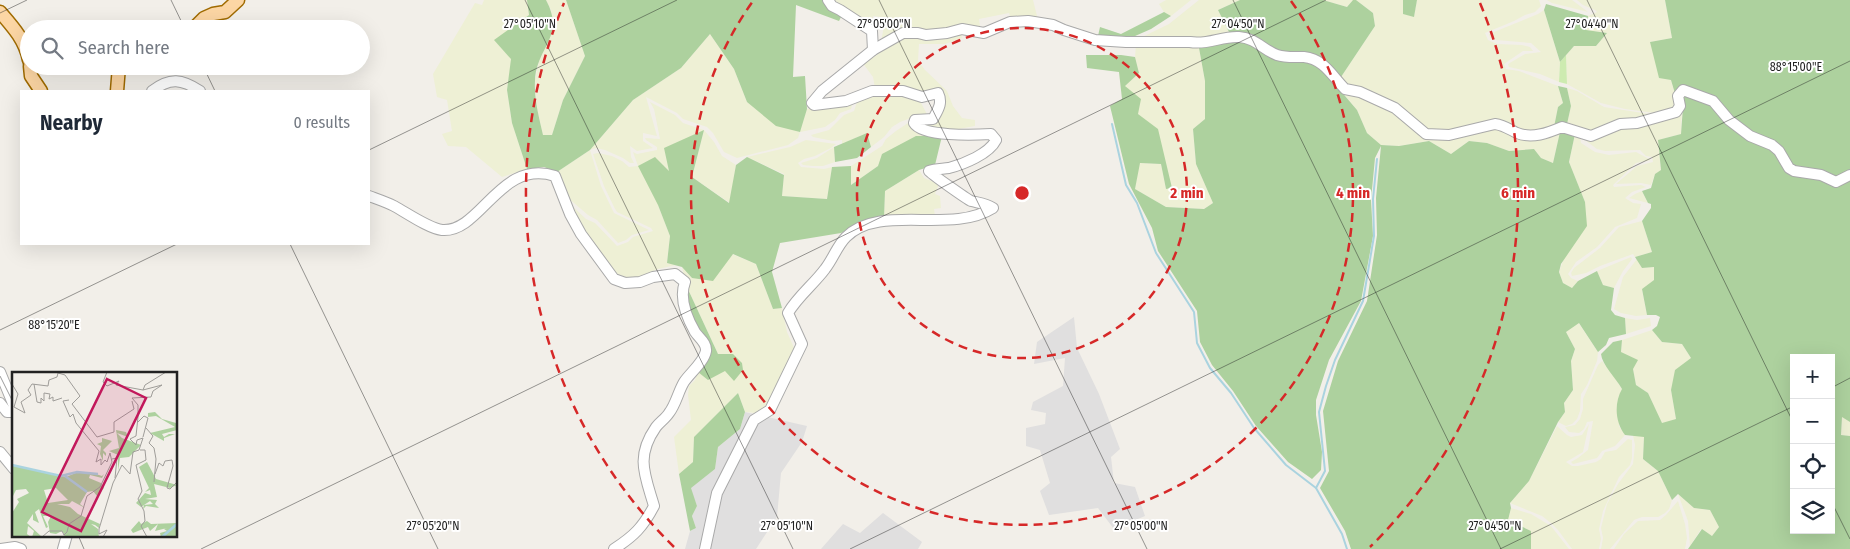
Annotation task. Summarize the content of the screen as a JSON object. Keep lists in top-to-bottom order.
{
  "page": {
    "search": "Search here",
    "heading": ["Nearby", "0 results"],
    "map_buttons": ["+", "−"]
  },
  "coordinates": [
    "27°05'10\"N",
    "27°05'00\"N",
    "27°04'50\"N",
    "27°04'40\"N",
    "88°15'00\"E",
    "88°15'20\"E",
    "27°05'20\"N"
  ],
  "rings": ["2 min", "4 min", "6 min"]
}
